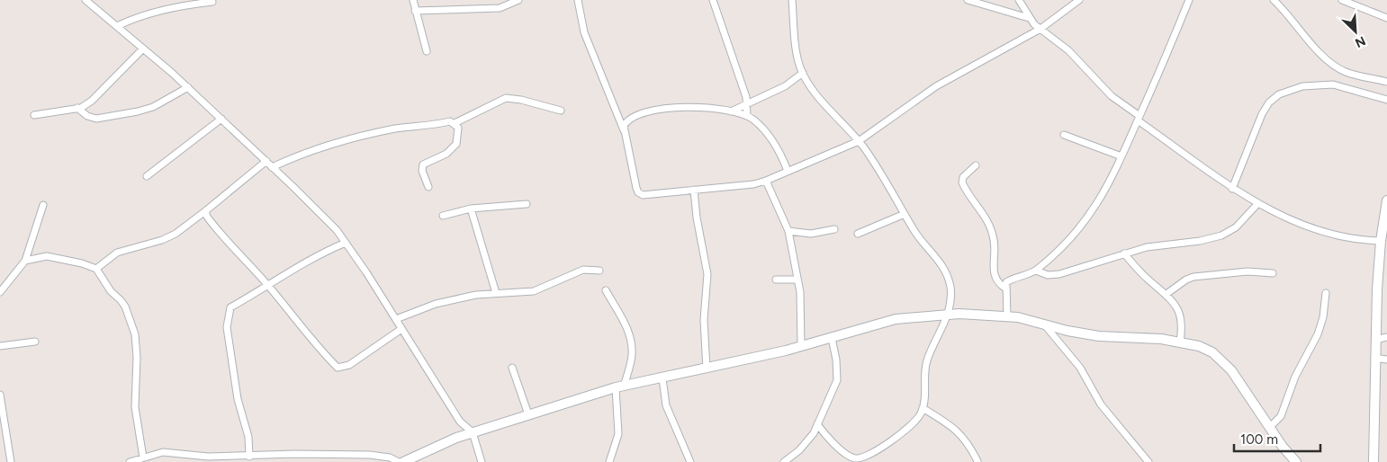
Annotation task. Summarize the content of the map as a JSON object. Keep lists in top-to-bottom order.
{
  "scale_bar": "100 m",
  "north": "bottom right"
}
